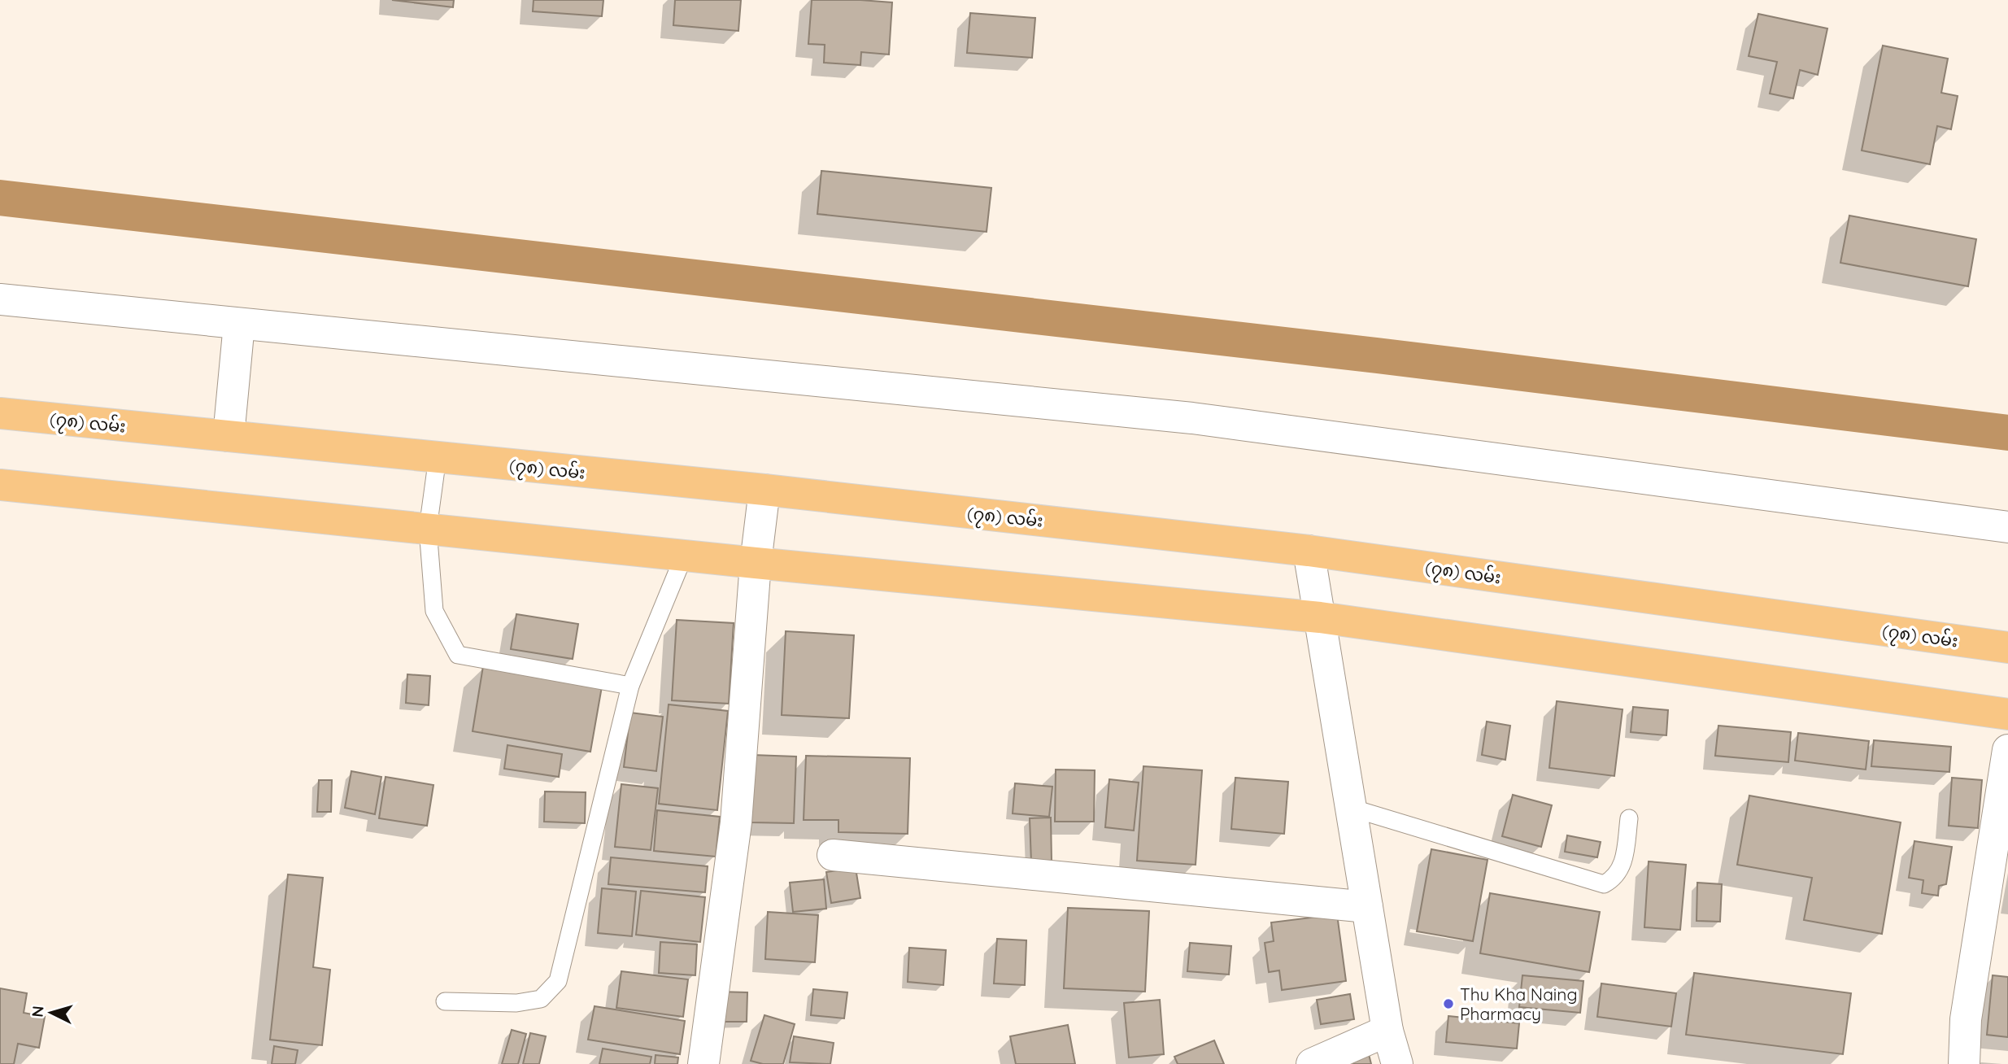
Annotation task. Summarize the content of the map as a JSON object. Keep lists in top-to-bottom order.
{
  "streets": {
    "main road": ["(၇၈) လမ်း"]
  },
  "places": ["Thu Kha Naing Pharmacy"],
  "north": "left"
}
